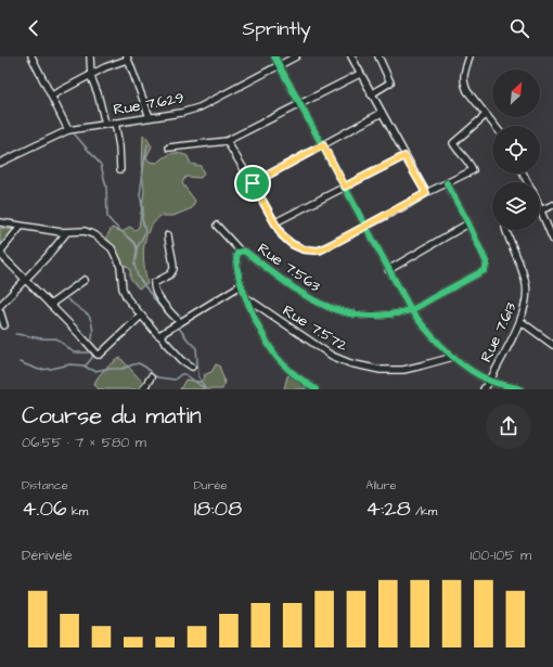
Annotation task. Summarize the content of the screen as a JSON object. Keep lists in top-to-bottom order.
{
  "streets": {
    "street": [
      "Rue 7.629",
      "Rue 7.563",
      "Rue 7.572",
      "Rue 7.613"
    ]
  },
  "crossings": [
    ["Rue 7.563", "Rue 7.572"]
  ],
  "north": "top right",
  "page": {
    "header": "Sprintly",
    "heading": ["Course du matin", "06:55 · 7 × 580 m"],
    "stats": [
      ["Distance", "4.06 km"],
      ["Durée", "18:08"],
      ["Allure", "4:28 /km"]
    ],
    "chart": ["Dénivelé", "100–105 m"]
  }
}
